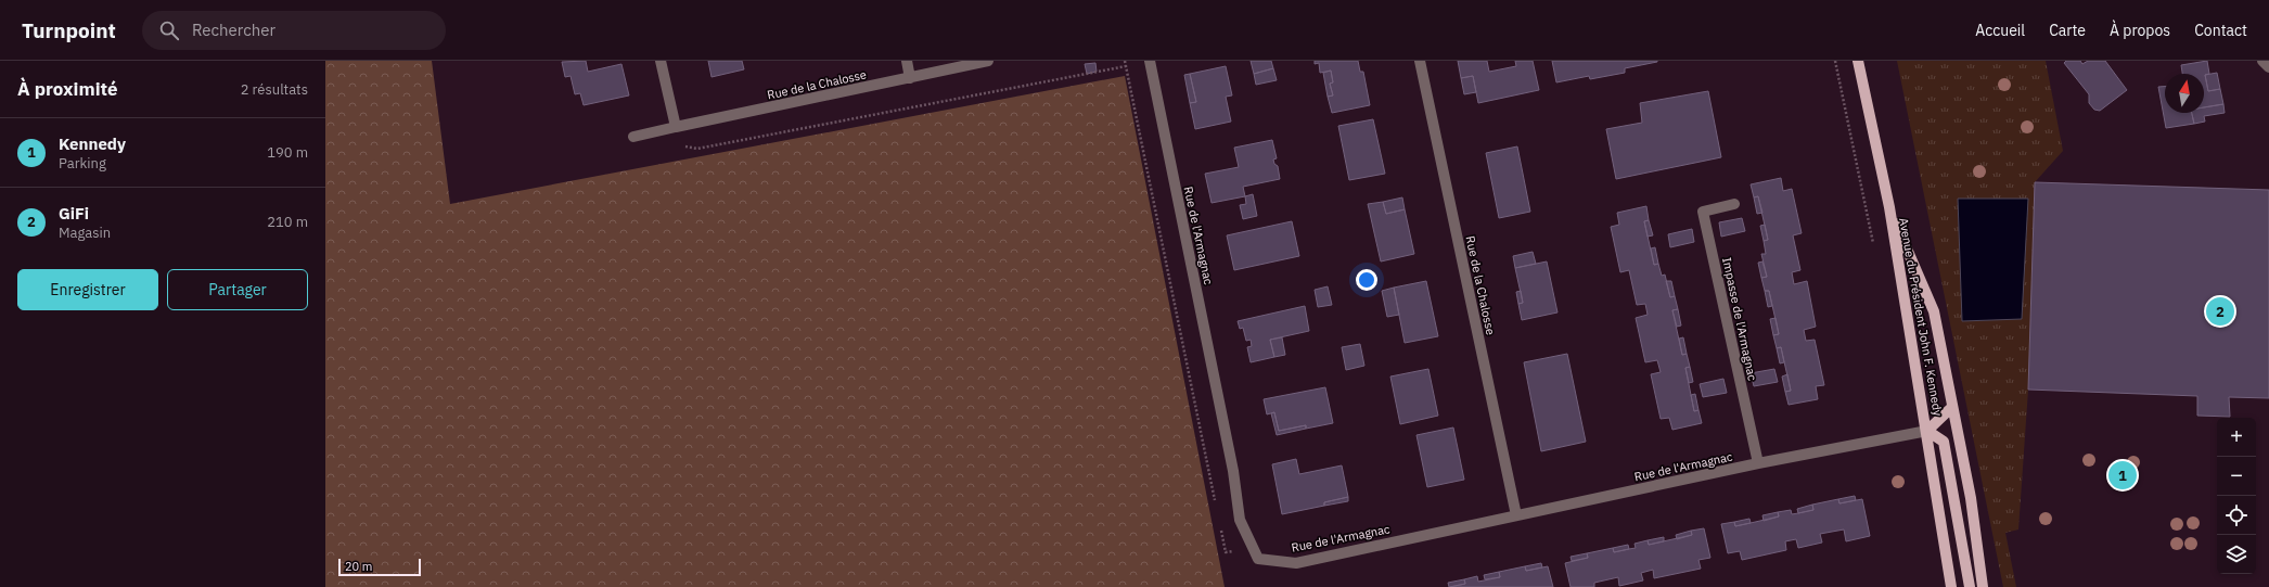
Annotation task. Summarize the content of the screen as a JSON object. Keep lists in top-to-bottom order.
{
  "streets": {
    "main road": ["Avenue du Président John F. Kennedy"],
    "street": ["Rue de la Chalosse", "Rue de l'Armagnac", "Impasse de l'Armagnac"]
  },
  "crossings": [
    ["Rue de la Chalosse", "Rue de l'Armagnac"],
    ["Rue de l'Armagnac", "Avenue du Président John F. Kennedy"],
    ["Rue de l'Armagnac", "Impasse de l'Armagnac"]
  ],
  "scale_bar": "20 m",
  "north": "top",
  "page": {
    "header": "Turnpoint",
    "search": "Rechercher",
    "nav": [
      "Accueil",
      "Carte",
      "À propos",
      "Contact"
    ],
    "heading": ["À proximité", "2 résultats"],
    "list": [
      {
        "mark": "1",
        "name": "Kennedy",
        "note": "Parking",
        "value": "190 m"
      },
      {
        "mark": "2",
        "name": "GiFi",
        "note": "Magasin",
        "value": "210 m"
      }
    ],
    "buttons": ["Enregistrer", "Partager"],
    "pins": ["2", "1"],
    "map_buttons": ["+", "−"],
    "scale": "20 m"
  }
}
